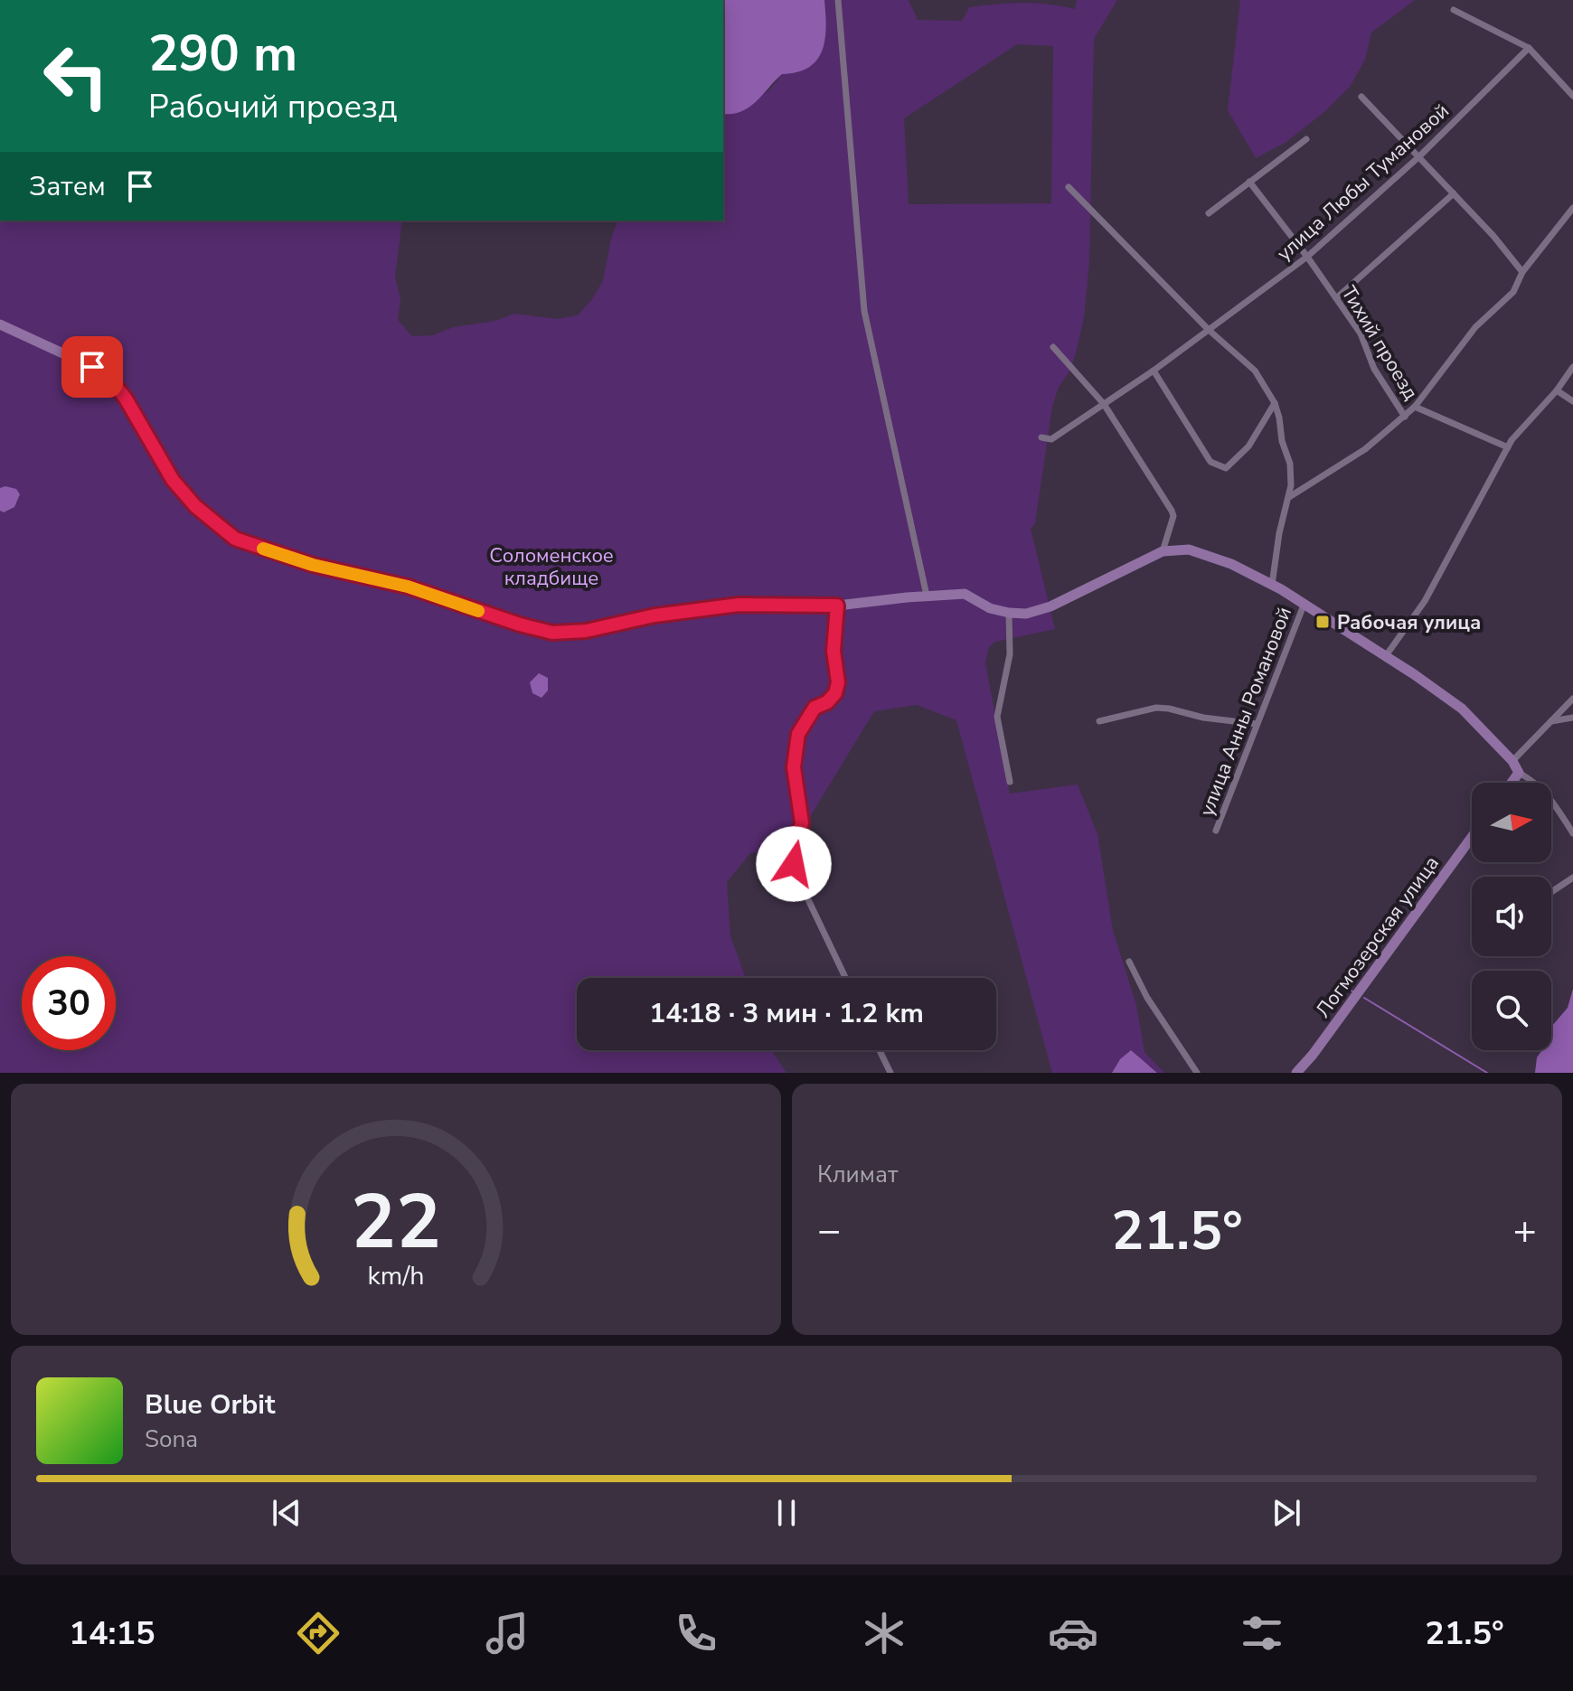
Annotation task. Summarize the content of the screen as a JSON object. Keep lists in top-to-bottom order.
{
  "streets": {
    "street": [
      "улица Любы Тумановой",
      "Тихий проезд",
      "улица Анны Романовой",
      "Логмозерская улица"
    ]
  },
  "crossings": [
    ["улица Любы Тумановой", "Тихий проезд"]
  ],
  "parks": ["Соломенское кладбище"],
  "places": {
    "transit": ["Рабочая улица"]
  },
  "north": "right",
  "page": {
    "turn": ["290 m", "Рабочий проезд"],
    "then": "Затем",
    "limit": "30",
    "trip": "14:18 · 3 мин · 1.2 km",
    "tile": "Климат",
    "heat": ["−", "21.5°", "+"],
    "song": ["Blue Orbit", "Sona"],
    "tabs": ["14:15", "21.5°"],
    "gauge": ["22", "km/h"]
  }
}
